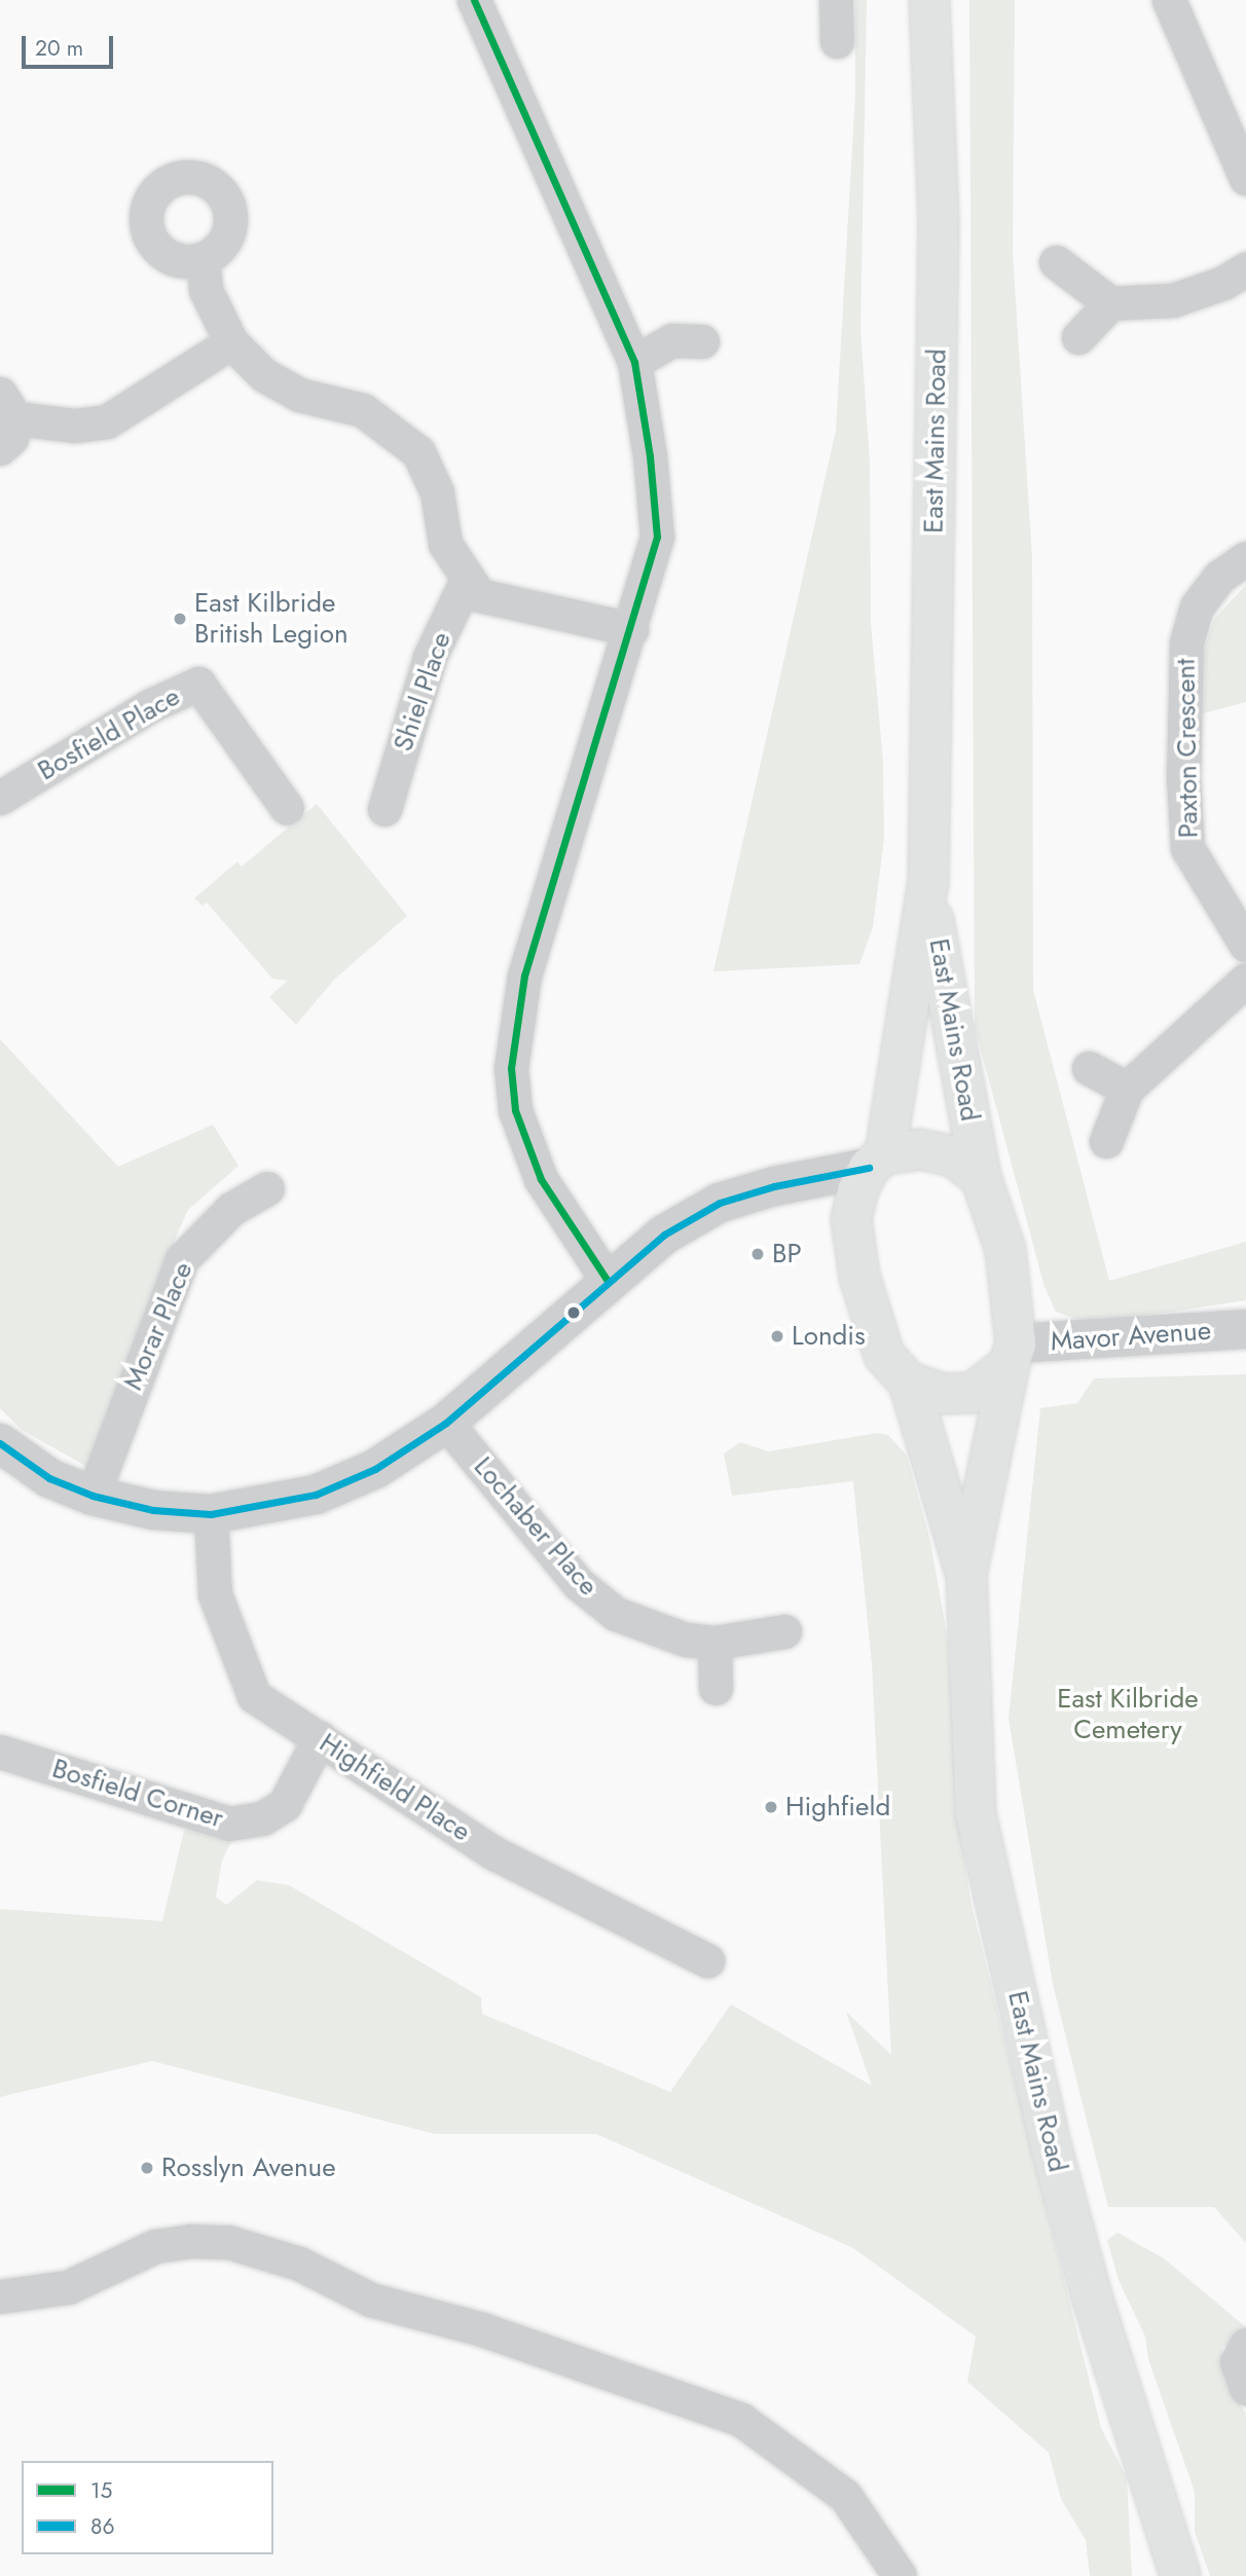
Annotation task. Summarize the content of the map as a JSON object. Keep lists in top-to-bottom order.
{
  "streets": {
    "main road": ["East Mains Road"],
    "street": [
      "Shiel Place",
      "Bosfield Place",
      "Paxton Crescent",
      "Morar Place",
      "Mavor Avenue",
      "Lochaber Place",
      "Highfield Place",
      "Bosfield Corner"
    ]
  },
  "crossings": [
    ["East Mains Road", "Mavor Avenue"],
    ["Highfield Place", "Bosfield Corner"]
  ],
  "parks": ["East Kilbride Cemetery"],
  "places": [
    "East Kilbride British Legion",
    "BP",
    "Londis",
    "Highfield",
    "Rosslyn Avenue"
  ],
  "lines": ["transit line 15", "transit line 86"],
  "legend": ["15", "86"],
  "scale_bar": "20 m"
}
